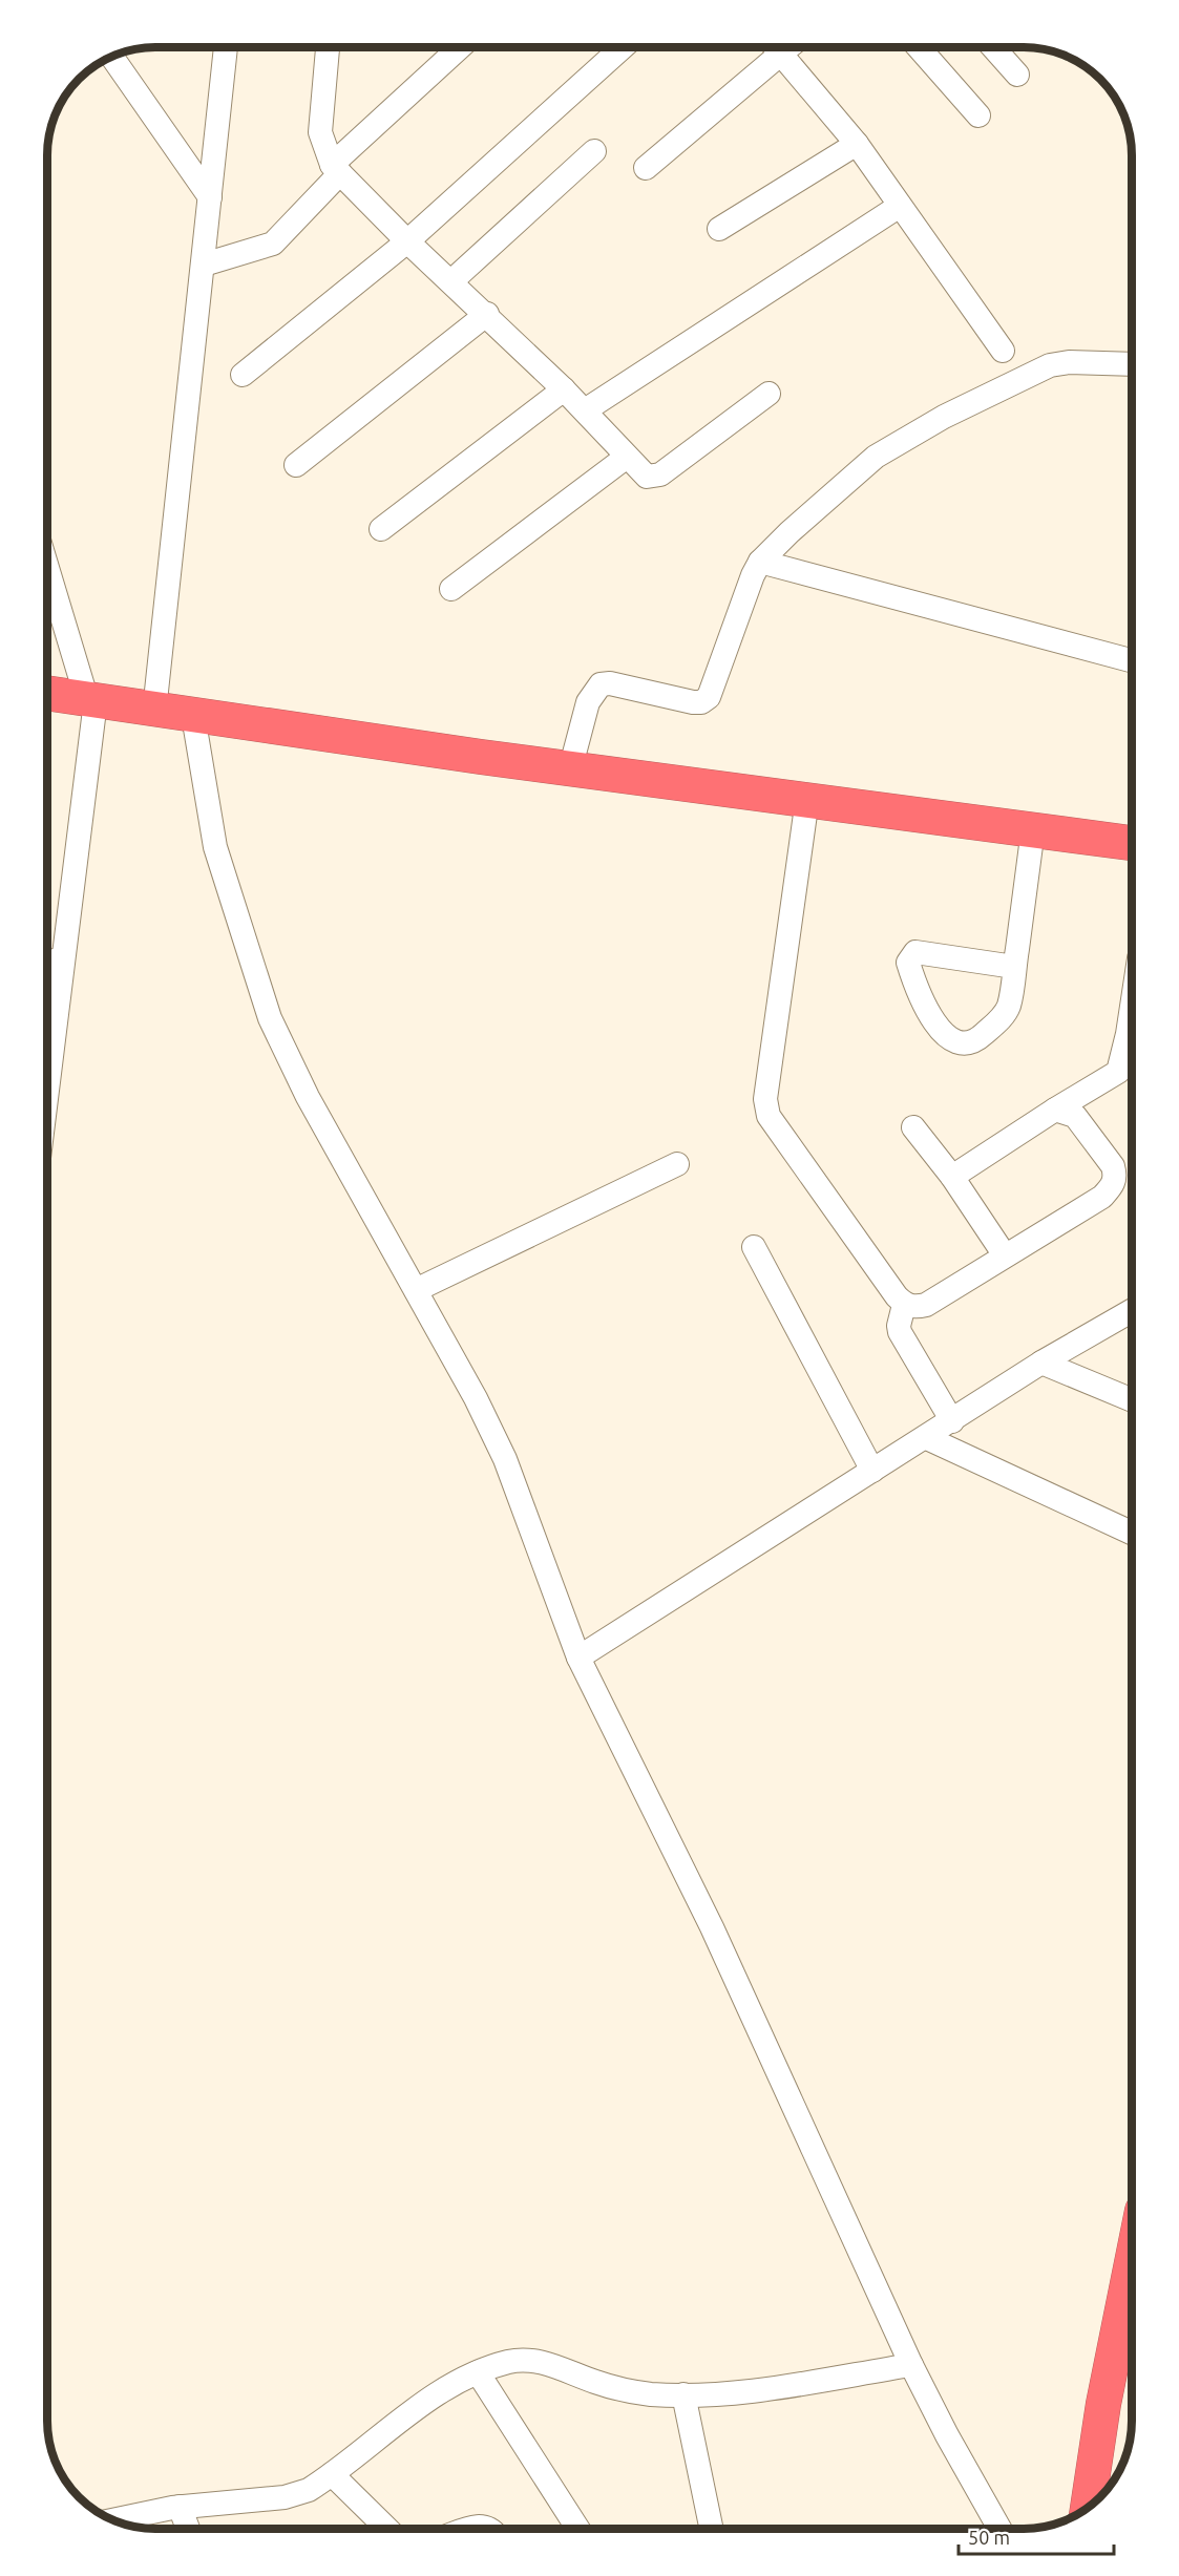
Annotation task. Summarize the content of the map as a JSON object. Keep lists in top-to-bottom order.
{
  "scale_bar": "50 m"
}
